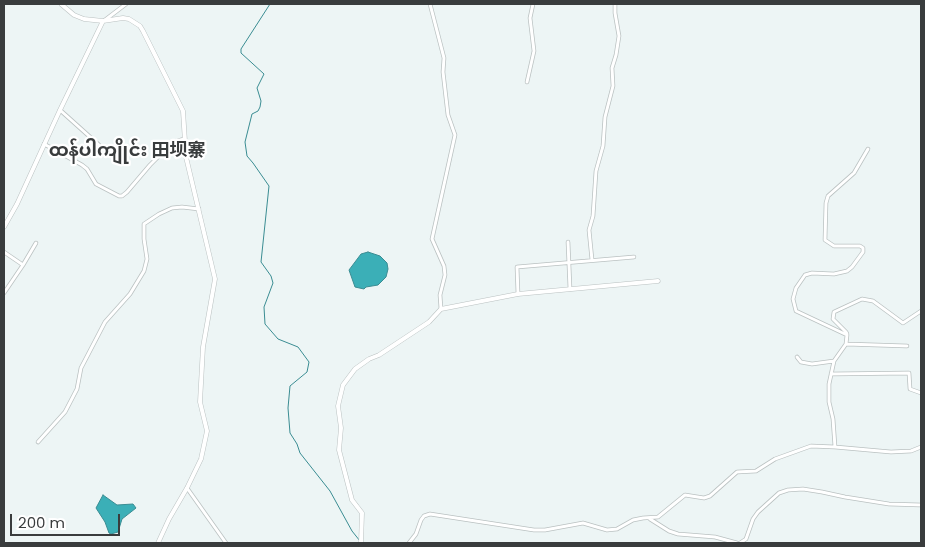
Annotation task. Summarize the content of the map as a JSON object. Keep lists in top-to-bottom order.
{
  "districts": ["ထန်ပါကျိုင်း 田坝寨"],
  "scale_bar": "200 m"
}
